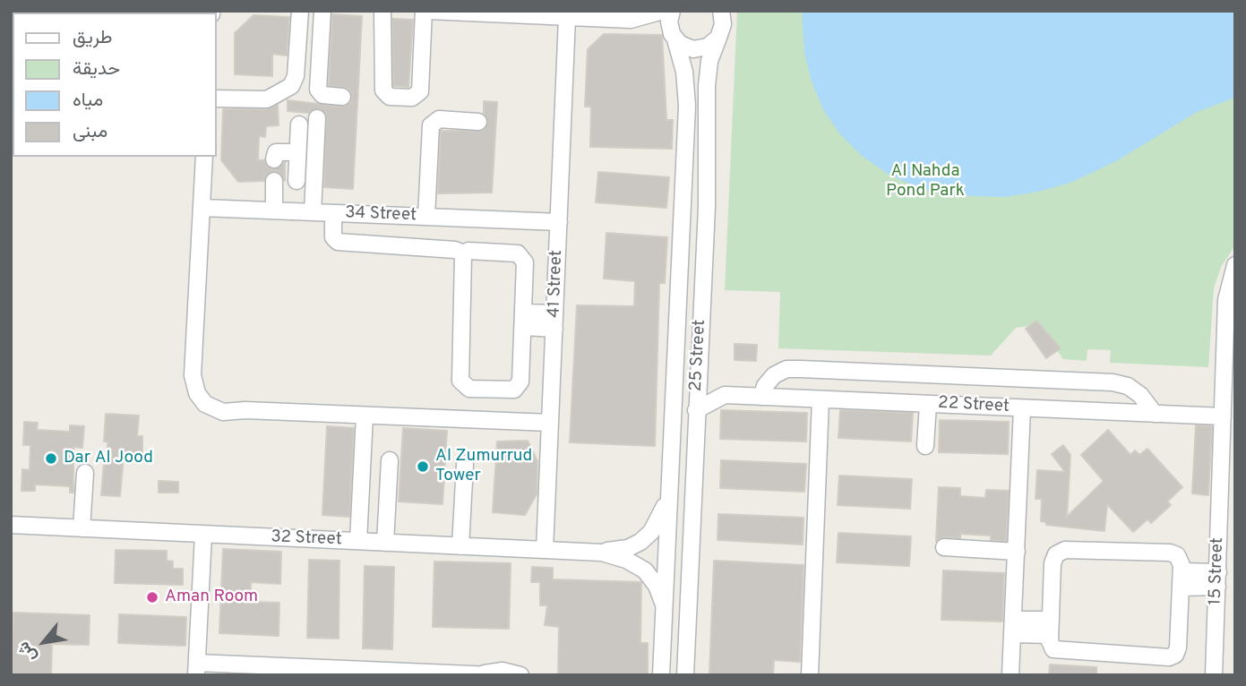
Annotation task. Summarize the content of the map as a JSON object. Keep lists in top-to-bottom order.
{
  "streets": {
    "street": [
      "34 Street",
      "41 Street",
      "25 Street",
      "22 Street",
      "32 Street",
      "15 Street"
    ]
  },
  "crossings": [
    ["34 Street", "41 Street"],
    ["41 Street", "32 Street"],
    ["25 Street", "32 Street"],
    ["22 Street", "15 Street"]
  ],
  "parks": ["Al Nahda Pond Park"],
  "places": ["Dar Al Jood", "Al Zumurrud Tower", "Aman Room"],
  "legend": [
    "طريق",
    "حديقة",
    "مياه",
    "مبنى"
  ],
  "north": "bottom left"
}
